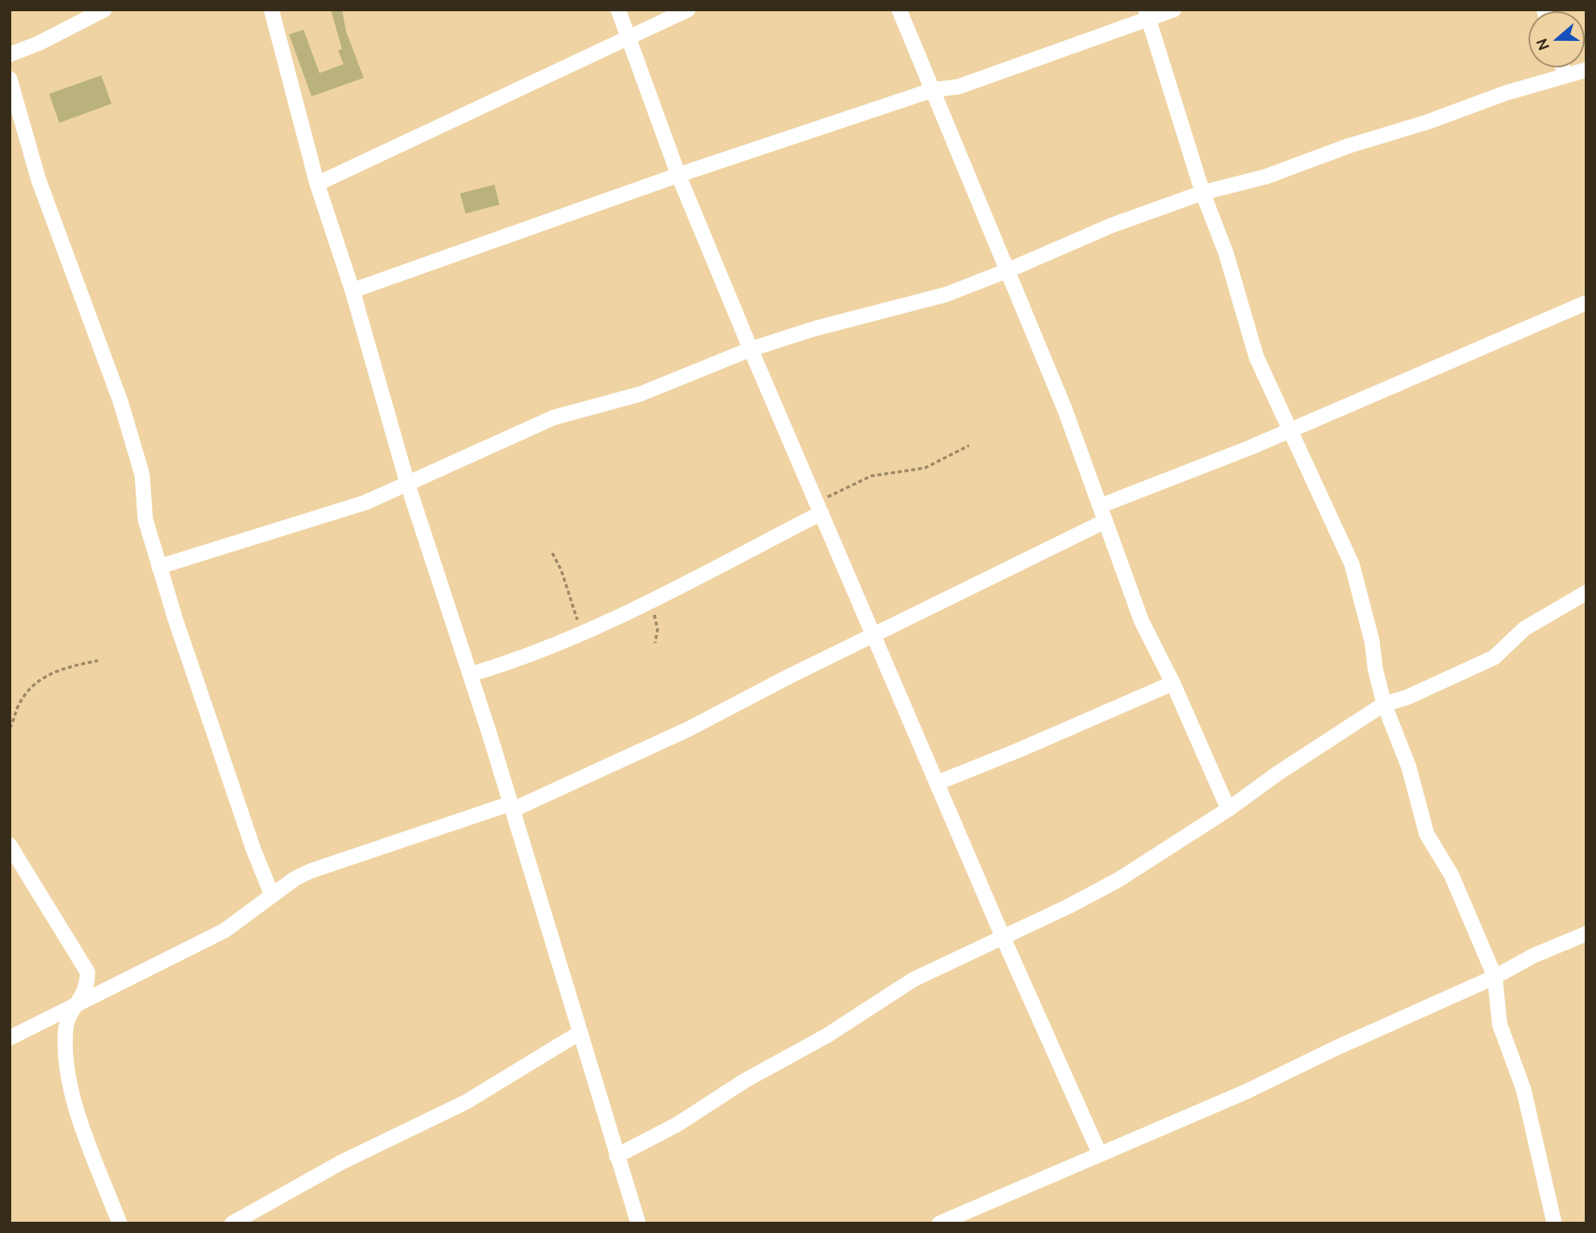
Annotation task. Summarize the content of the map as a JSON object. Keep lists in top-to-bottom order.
{
  "north": "left"
}
